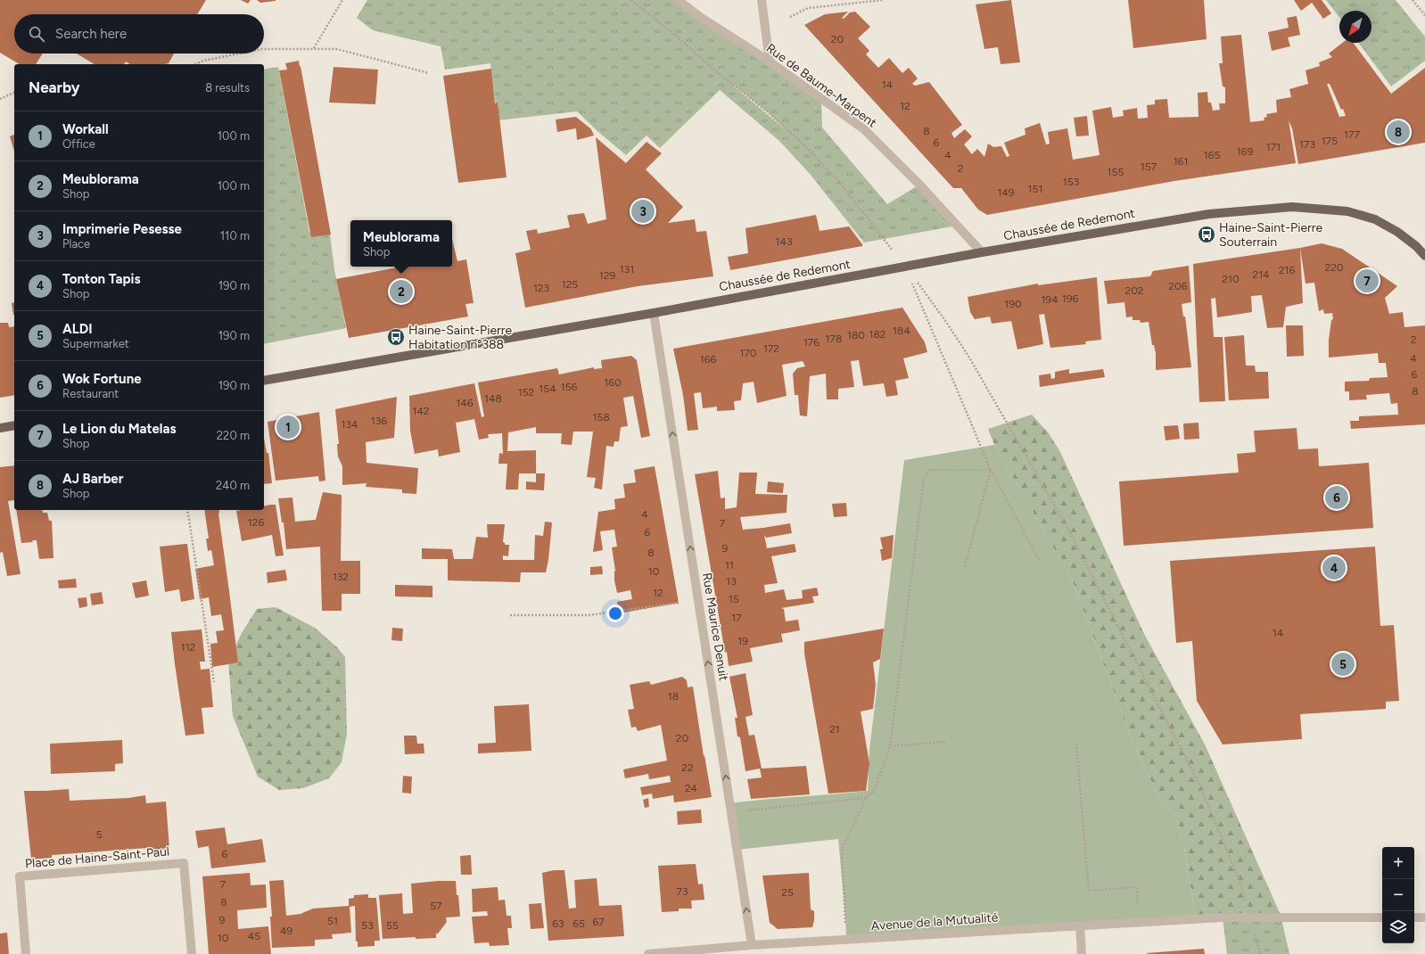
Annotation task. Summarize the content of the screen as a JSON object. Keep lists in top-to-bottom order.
{
  "streets": {
    "main road": ["Chaussée de Redemont"],
    "street": [
      "Rue de Baume-Marpent",
      "Rue Maurice Denuit",
      "Place de Haine-Saint-Paul",
      "Avenue de la Mutualité"
    ]
  },
  "crossings": [
    ["Rue de Baume-Marpent", "Chaussée de Redemont"],
    ["Chaussée de Redemont", "Rue Maurice Denuit"],
    ["Rue Maurice Denuit", "Avenue de la Mutualité"]
  ],
  "one_way": ["Rue Maurice Denuit"],
  "places": {
    "bus stop": ["Haine-Saint-Pierre Souterrain", "Haine-Saint-Pierre Habitation n°388"]
  },
  "house_numbers": [
    "20",
    "14",
    "12",
    "8",
    "177",
    "175",
    "6",
    "173",
    "171",
    "169",
    "4",
    "165",
    "161",
    "157",
    "2",
    "155",
    "153",
    "151",
    "149",
    "143",
    "220",
    "131",
    "216",
    "214",
    "129",
    "210",
    "125",
    "206",
    "123",
    "202",
    "196",
    "194",
    "190",
    "184",
    "182",
    "180",
    "178",
    "2",
    "176",
    "172",
    "170",
    "4",
    "166",
    "6",
    "160",
    "156",
    "154",
    "8",
    "152",
    "148",
    "146",
    "142",
    "158",
    "136",
    "134",
    "4",
    "126",
    "7",
    "6",
    "9",
    "8",
    "11",
    "10",
    "132",
    "13",
    "12",
    "15",
    "17",
    "14",
    "19",
    "112",
    "18",
    "21",
    "20",
    "22",
    "24",
    "5",
    "6",
    "7",
    "73",
    "25",
    "8",
    "57",
    "9",
    "51",
    "67",
    "63",
    "65",
    "53",
    "55",
    "49",
    "45",
    "10"
  ],
  "north": "bottom left",
  "page": {
    "search": "Search here",
    "heading": ["Nearby", "8 results"],
    "list": [
      {
        "mark": "1",
        "name": "Workall",
        "note": "Office",
        "value": "100 m"
      },
      {
        "mark": "2",
        "name": "Meublorama",
        "note": "Shop",
        "value": "100 m"
      },
      {
        "mark": "3",
        "name": "Imprimerie Pesesse",
        "note": "Place",
        "value": "110 m"
      },
      {
        "mark": "4",
        "name": "Tonton Tapis",
        "note": "Shop",
        "value": "190 m"
      },
      {
        "mark": "5",
        "name": "ALDI",
        "note": "Supermarket",
        "value": "190 m"
      },
      {
        "mark": "6",
        "name": "Wok Fortune",
        "note": "Restaurant",
        "value": "190 m"
      },
      {
        "mark": "7",
        "name": "Le Lion du Matelas",
        "note": "Shop",
        "value": "220 m"
      },
      {
        "mark": "8",
        "name": "AJ Barber",
        "note": "Shop",
        "value": "240 m"
      }
    ],
    "pins": [
      "8",
      "3",
      "7",
      "2",
      "1",
      "6",
      "4",
      "5"
    ],
    "popup": ["Meublorama", "Shop"],
    "map_buttons": ["+", "−"]
  }
}
